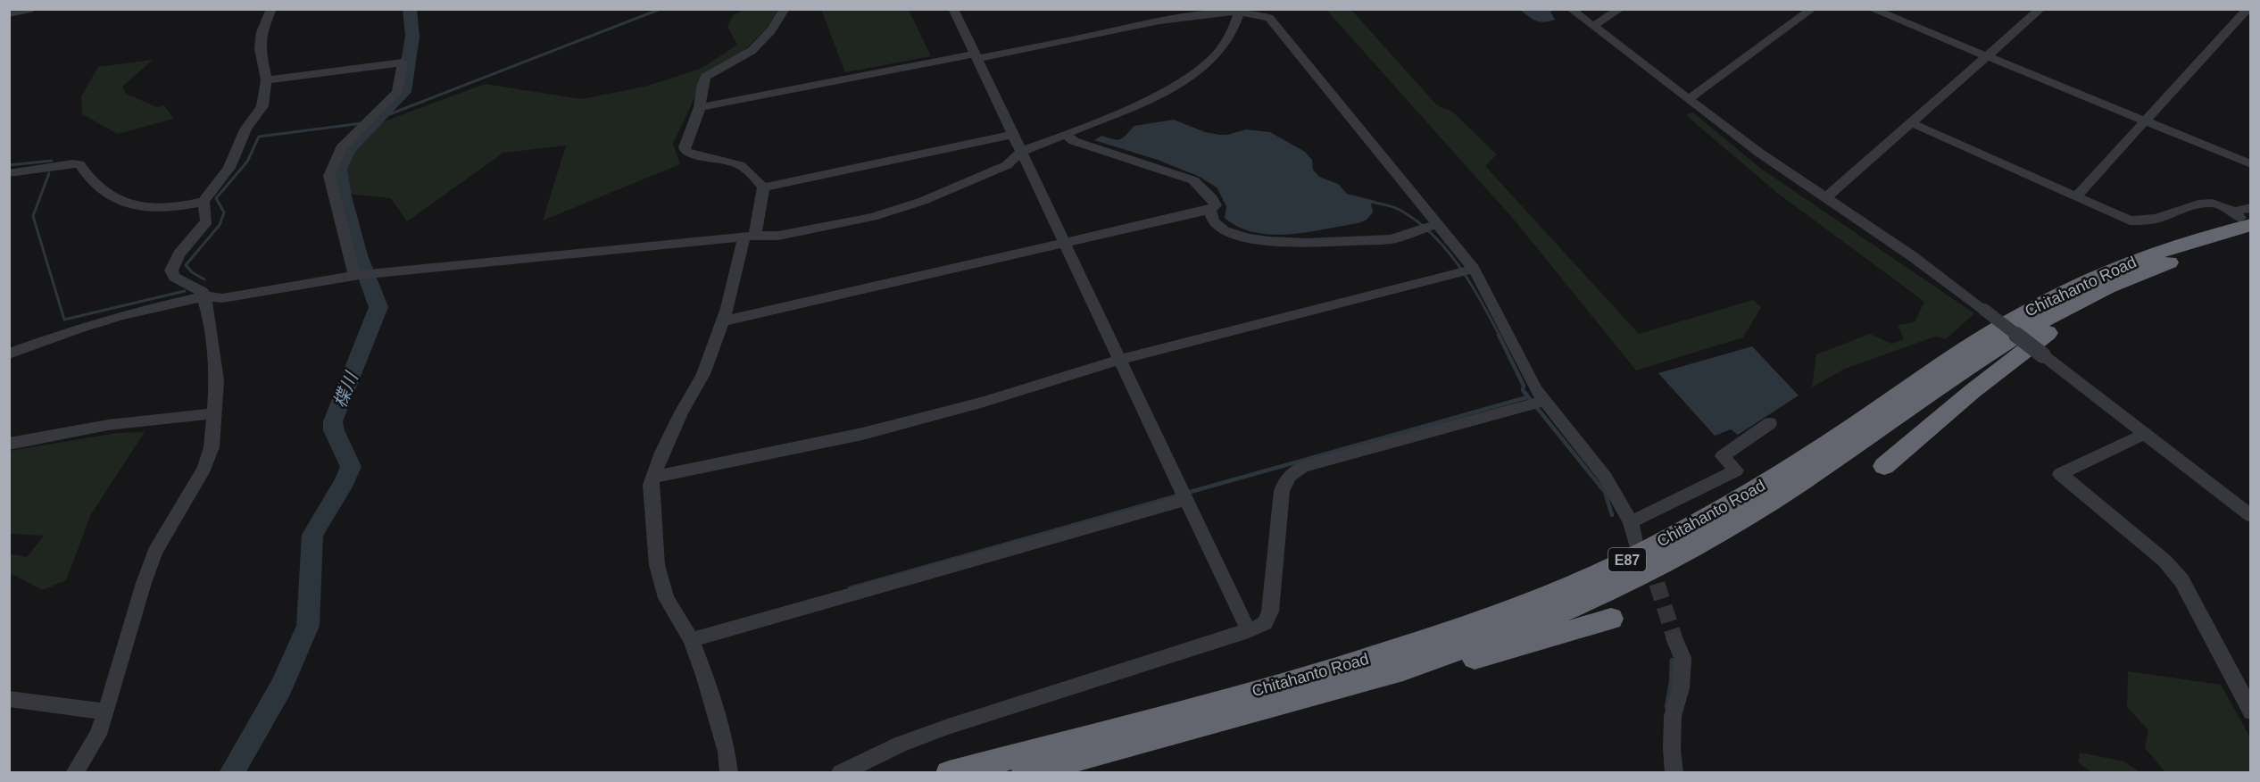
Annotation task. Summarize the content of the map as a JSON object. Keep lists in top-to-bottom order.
{
  "streets": {
    "highway": ["Chitahanto Road", "E87"]
  },
  "water": ["楪川"]
}
